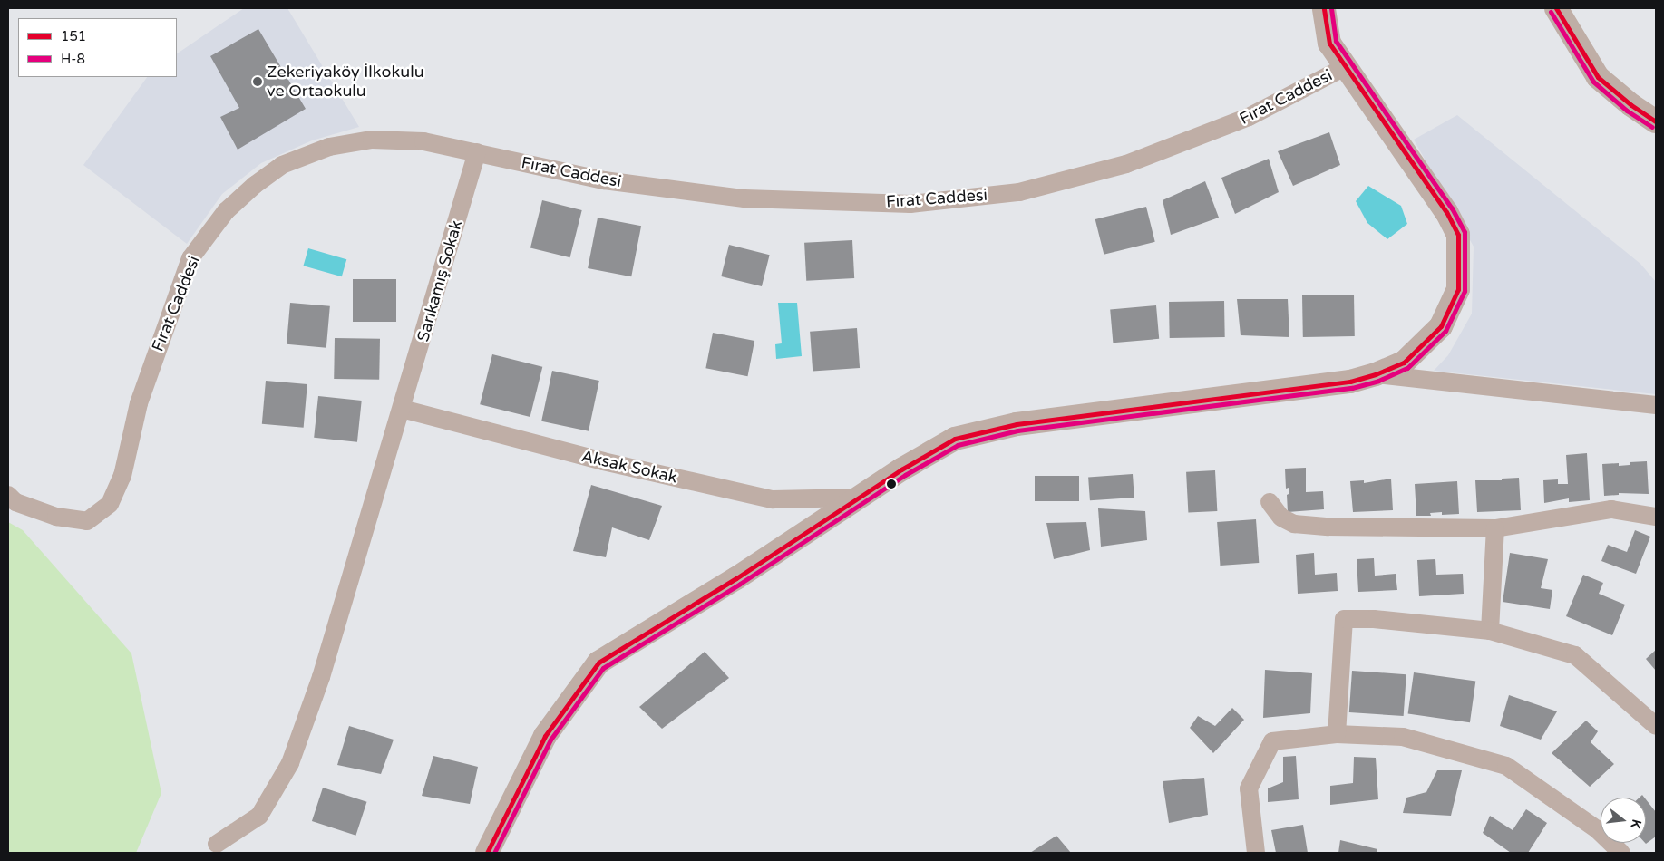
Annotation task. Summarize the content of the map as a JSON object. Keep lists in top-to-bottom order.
{
  "streets": {
    "street": ["Fırat Caddesi", "Sarıkamış Sokak", "Aksak Sokak"]
  },
  "crossings": [
    ["Fırat Caddesi", "Sarıkamış Sokak"],
    ["Sarıkamış Sokak", "Aksak Sokak"]
  ],
  "places": ["Zekeriyaköy İlkokulu ve Ortaokulu"],
  "lines": ["transit line 151", "transit line H-8"],
  "legend": ["151", "H-8"],
  "north": "right"
}
